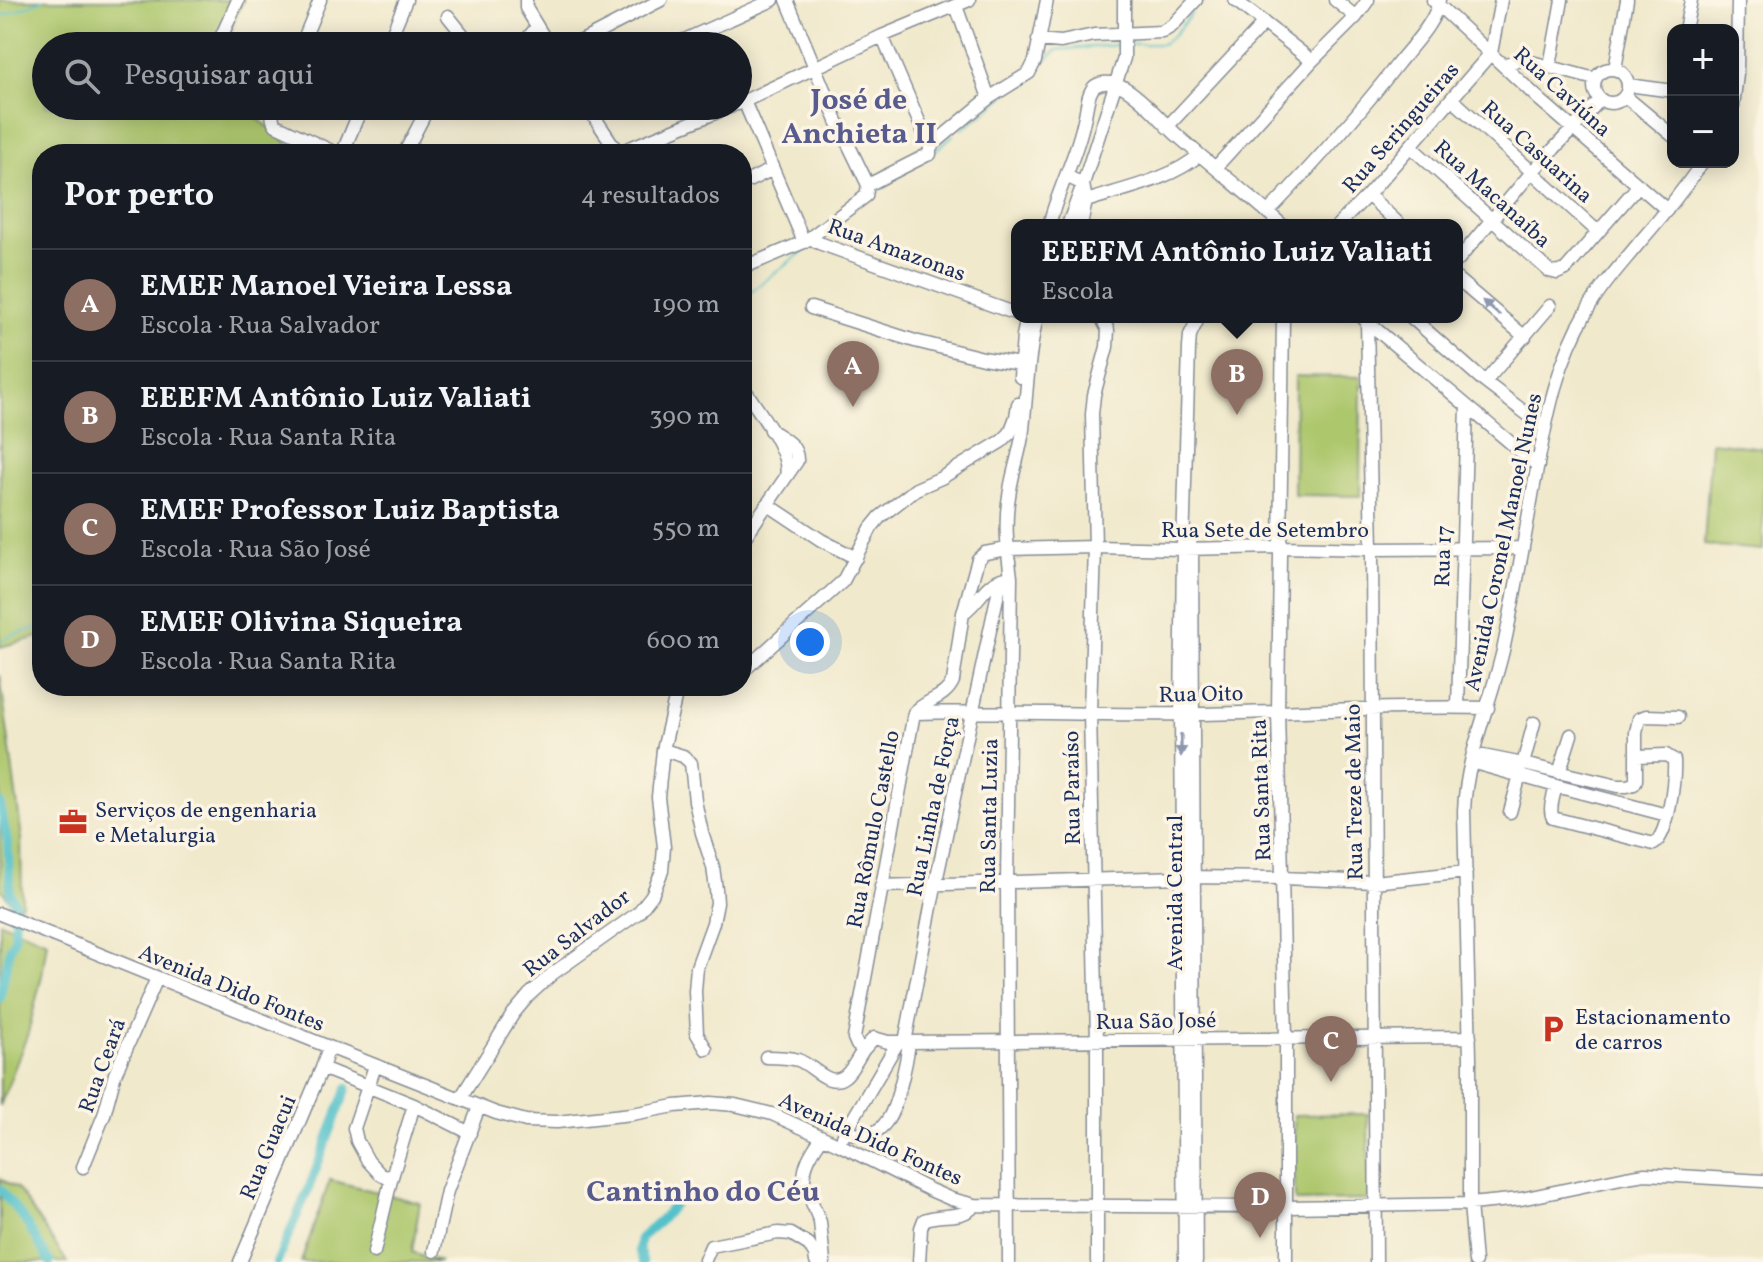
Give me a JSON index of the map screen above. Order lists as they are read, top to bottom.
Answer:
{
  "streets": {
    "street": [
      "Rua Caviúna",
      "Rua Seringueiras",
      "Rua Casuarina",
      "Rua Macanaíba",
      "Rua Amazonas",
      "Rua Sete de Setembro",
      "Avenida Coronel Manoel Nunes",
      "Rua 17",
      "Rua Oito",
      "Rua Paraíso",
      "Rua Santa Rita",
      "Rua Treze de Maio",
      "Rua Linha de Força",
      "Rua Santa Luzia",
      "Rua Rômulo Castello",
      "Avenida Central",
      "Rua Salvador",
      "Avenida Dido Fontes",
      "Rua São José",
      "Rua Ceará",
      "Rua Guacui"
    ]
  },
  "crossings": [
    ["Rua Caviúna", "Rua Seringueiras"],
    ["Rua Caviúna", "Avenida Coronel Manoel Nunes"],
    ["Rua Seringueiras", "Rua Casuarina"],
    ["Rua Seringueiras", "Rua Macanaíba"],
    ["Rua Casuarina", "Rua Macanaíba"],
    ["Rua Sete de Setembro", "Avenida Coronel Manoel Nunes"],
    ["Rua Sete de Setembro", "Rua 17"],
    ["Rua Sete de Setembro", "Rua Paraíso"],
    ["Rua Sete de Setembro", "Rua Santa Rita"],
    ["Rua Sete de Setembro", "Rua Treze de Maio"],
    ["Rua Sete de Setembro", "Rua Santa Luzia"],
    ["Rua Sete de Setembro", "Rua Rômulo Castello"],
    ["Rua Sete de Setembro", "Avenida Central"],
    ["Avenida Coronel Manoel Nunes", "Rua Oito"],
    ["Avenida Coronel Manoel Nunes", "Avenida Dido Fontes"],
    ["Avenida Coronel Manoel Nunes", "Rua São José"],
    ["Rua 17", "Rua Oito"],
    ["Rua Oito", "Rua Paraíso"],
    ["Rua Oito", "Rua Santa Rita"],
    ["Rua Oito", "Rua Treze de Maio"],
    ["Rua Oito", "Rua Linha de Força"],
    ["Rua Oito", "Rua Santa Luzia"],
    ["Rua Oito", "Rua Rômulo Castello"],
    ["Rua Oito", "Avenida Central"],
    ["Rua Paraíso", "Avenida Dido Fontes"],
    ["Rua Paraíso", "Rua São José"],
    ["Rua Santa Rita", "Avenida Dido Fontes"],
    ["Rua Santa Rita", "Rua São José"],
    ["Rua Treze de Maio", "Avenida Dido Fontes"],
    ["Rua Treze de Maio", "Rua São José"],
    ["Rua Linha de Força", "Rua Santa Luzia"],
    ["Rua Linha de Força", "Avenida Dido Fontes"],
    ["Rua Linha de Força", "Rua São José"],
    ["Rua Santa Luzia", "Rua Rômulo Castello"],
    ["Rua Santa Luzia", "Avenida Dido Fontes"],
    ["Rua Santa Luzia", "Rua São José"],
    ["Avenida Central", "Avenida Dido Fontes"],
    ["Avenida Central", "Rua São José"],
    ["Rua Salvador", "Avenida Dido Fontes"],
    ["Avenida Dido Fontes", "Rua Ceará"],
    ["Avenida Dido Fontes", "Rua Guacui"]
  ],
  "districts": ["José de Anchieta II", "Cantinho do Céu"],
  "places": {
    "office": ["Serviços de engenharia e Metalurgia"],
    "parking": ["Estacionamento de carros"]
  },
  "page": {
    "map_buttons": ["+", "−"],
    "search": "Pesquisar aqui",
    "heading": ["Por perto", "4 resultados"],
    "popup": ["EEEFM Antônio Luiz Valiati", "Escola"],
    "list": [
      {
        "mark": "A",
        "name": "EMEF Manoel Vieira Lessa",
        "note": "Escola · Rua Salvador",
        "value": "190 m"
      },
      {
        "mark": "B",
        "name": "EEEFM Antônio Luiz Valiati",
        "note": "Escola · Rua Santa Rita",
        "value": "390 m"
      },
      {
        "mark": "C",
        "name": "EMEF Professor Luiz Baptista",
        "note": "Escola · Rua São José",
        "value": "550 m"
      },
      {
        "mark": "D",
        "name": "EMEF Olivina Siqueira",
        "note": "Escola · Rua Santa Rita",
        "value": "600 m"
      }
    ],
    "pins": [
      "A",
      "B",
      "C",
      "D"
    ]
  }
}
